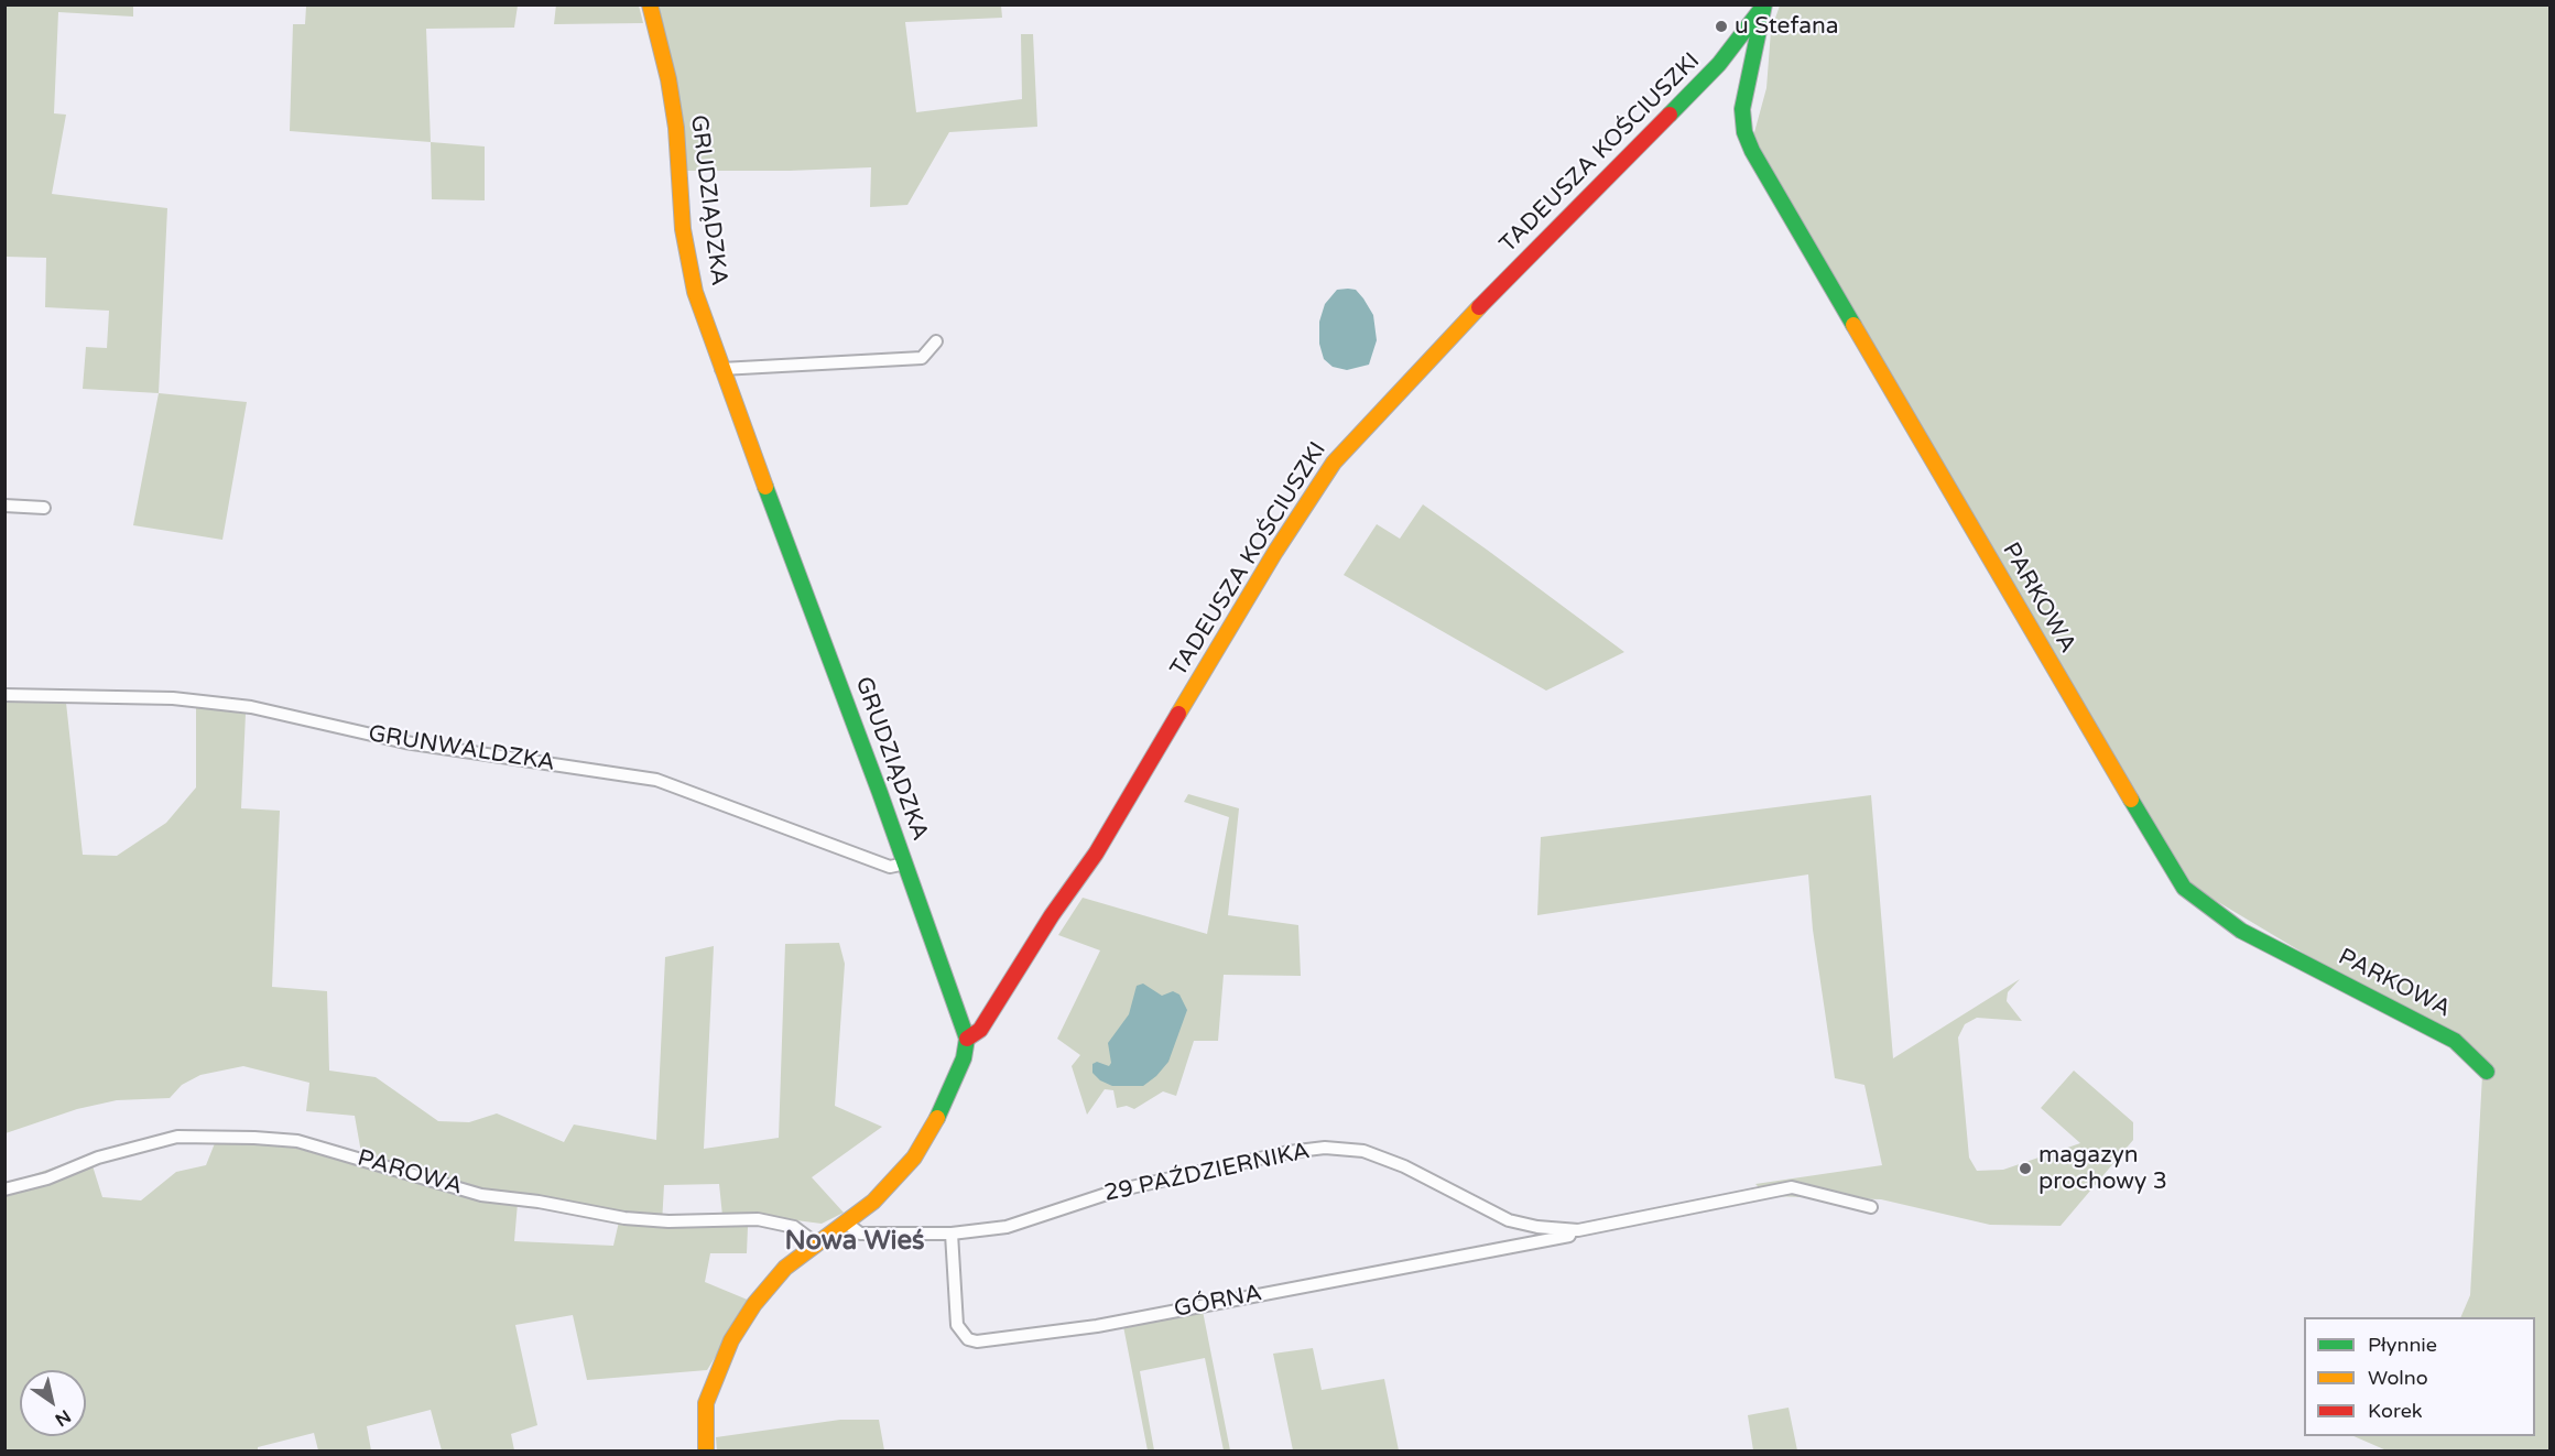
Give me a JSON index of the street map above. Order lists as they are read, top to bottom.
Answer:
{
  "streets": {
    "street": [
      "TADEUSZA KOŚCIUSZKI",
      "GRUDZIĄDZKA",
      "PARKOWA",
      "GRUNWALDZKA",
      "PAROWA",
      "29 PAŹDZIERNIKA",
      "GÓRNA"
    ]
  },
  "crossings": [
    ["TADEUSZA KOŚCIUSZKI", "GRUDZIĄDZKA"],
    ["TADEUSZA KOŚCIUSZKI", "PARKOWA"],
    ["GRUDZIĄDZKA", "GRUNWALDZKA"],
    ["29 PAŹDZIERNIKA", "GÓRNA"]
  ],
  "districts": ["Nowa Wieś"],
  "places": ["u Stefana", "magazyn prochowy 3"],
  "legend": ["Płynnie", "Wolno", "Korek"],
  "north": "bottom right"
}
